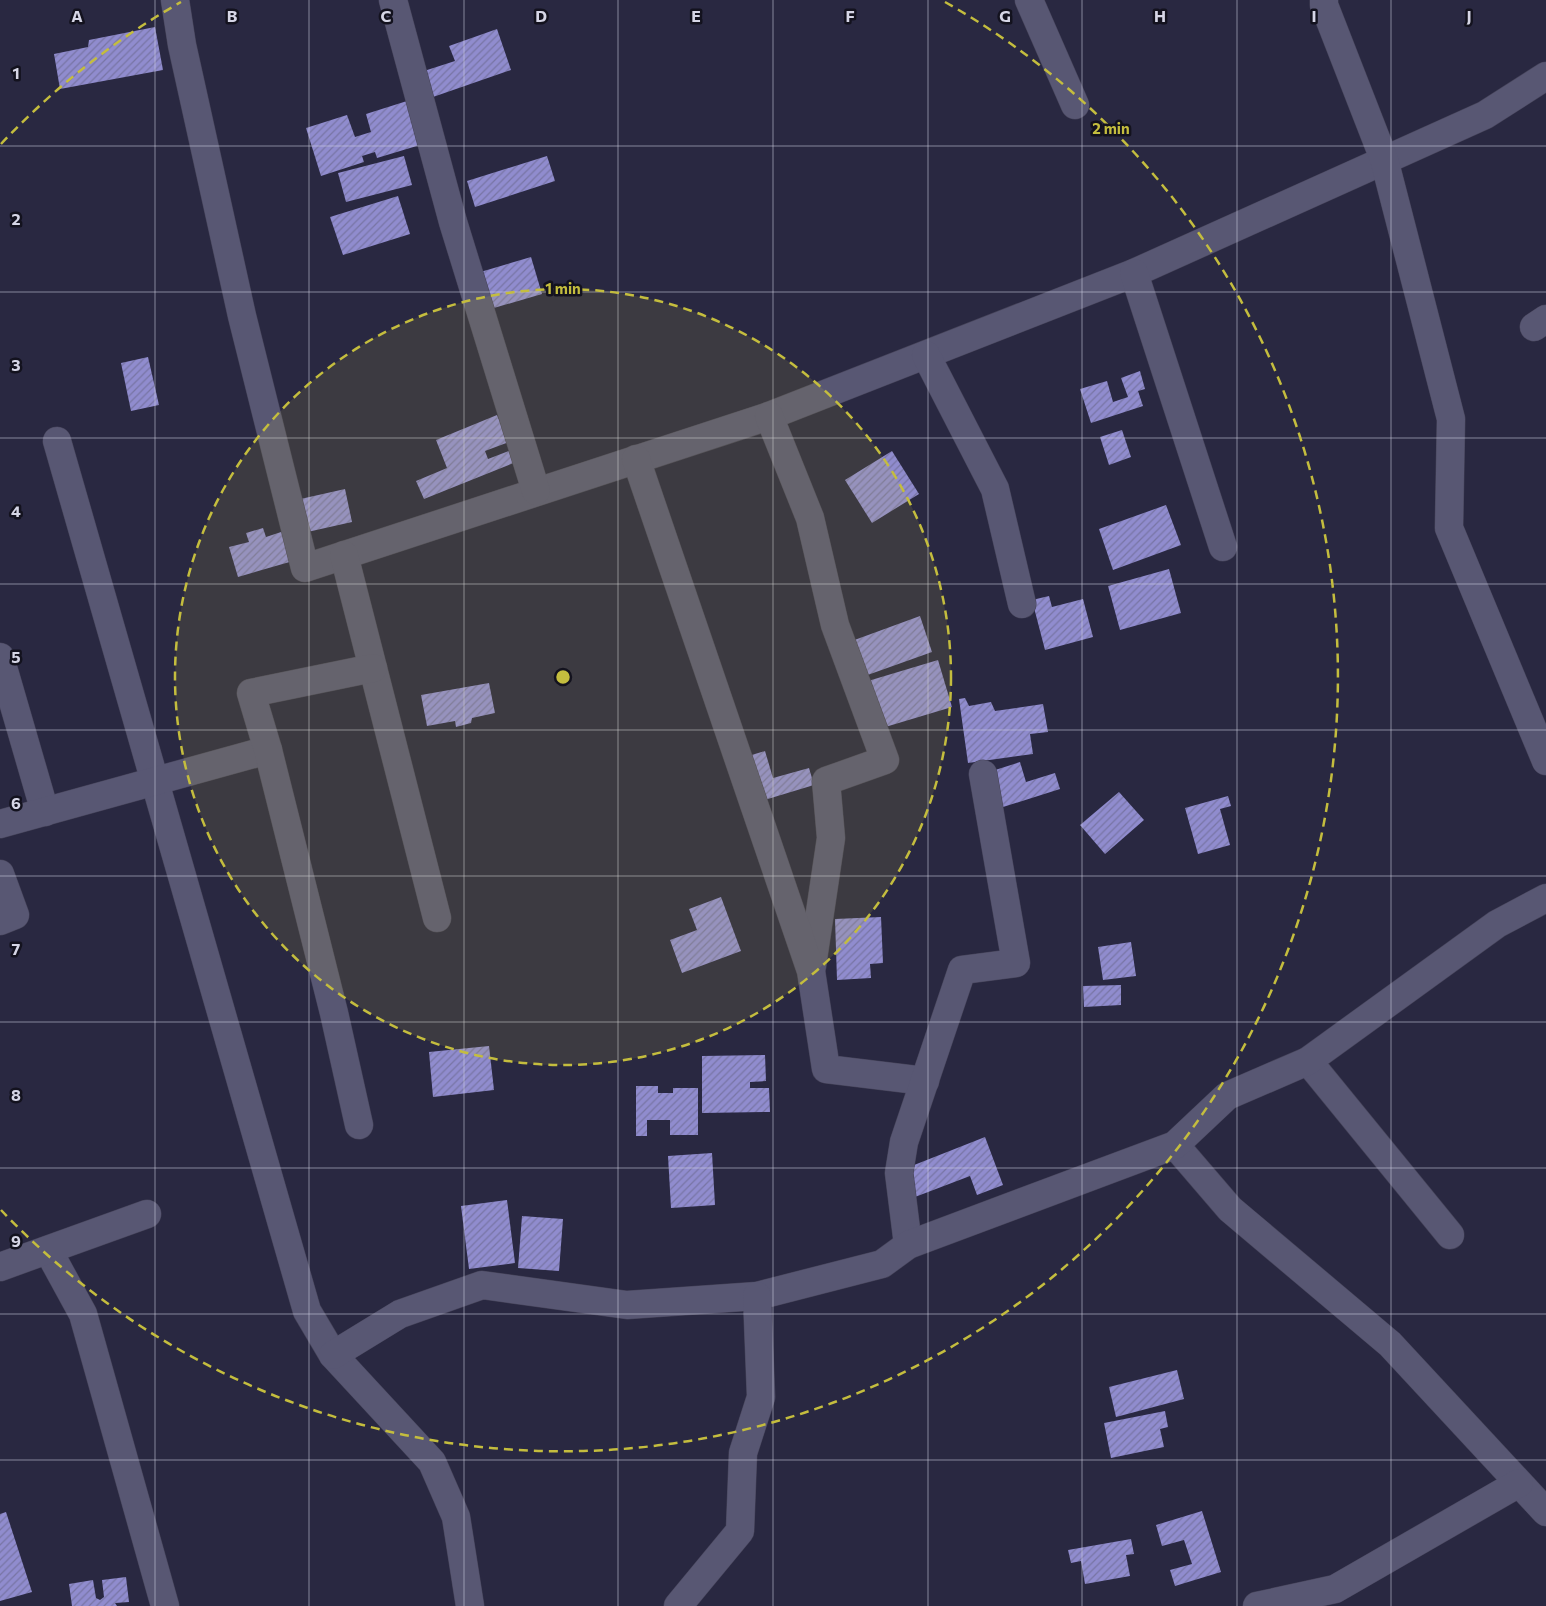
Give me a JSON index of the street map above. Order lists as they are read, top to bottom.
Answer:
{
  "grid": {
    "columns": [
      "A",
      "B",
      "C",
      "D",
      "E",
      "F",
      "G",
      "H",
      "I",
      "J"
    ],
    "rows": [
      "1",
      "2",
      "3",
      "4",
      "5",
      "6",
      "7",
      "8",
      "9"
    ]
  },
  "rings": ["2 min", "1 min"]
}
